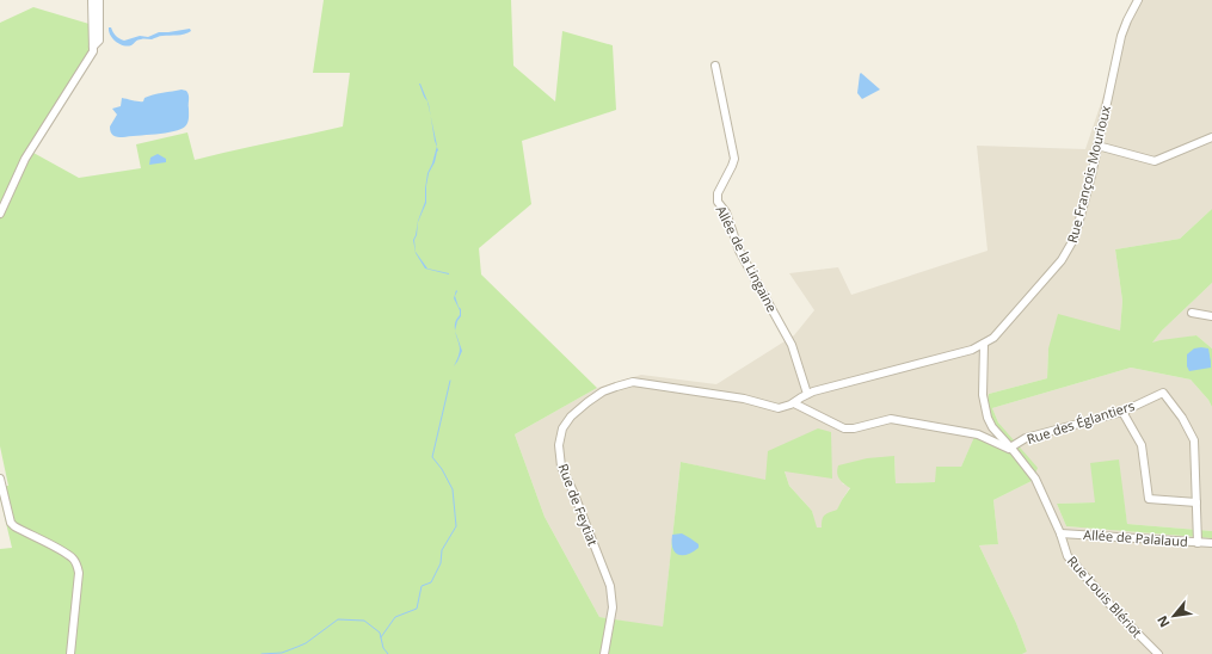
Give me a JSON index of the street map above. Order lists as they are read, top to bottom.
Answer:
{
  "streets": {
    "street": [
      "Rue François Mourioux",
      "Allée de la Lingaine",
      "Rue des Églantiers",
      "Rue de Feytiat",
      "Allée de Palalaud",
      "Rue Louis Blériot"
    ]
  },
  "crossings": [
    ["Rue François Mourioux", "Allée de la Lingaine"],
    ["Rue François Mourioux", "Rue de Feytiat"],
    ["Rue François Mourioux", "Rue Louis Blériot"],
    ["Rue des Églantiers", "Allée de Palalaud"],
    ["Rue des Églantiers", "Rue Louis Blériot"],
    ["Allée de Palalaud", "Rue Louis Blériot"]
  ],
  "north": "bottom left"
}
